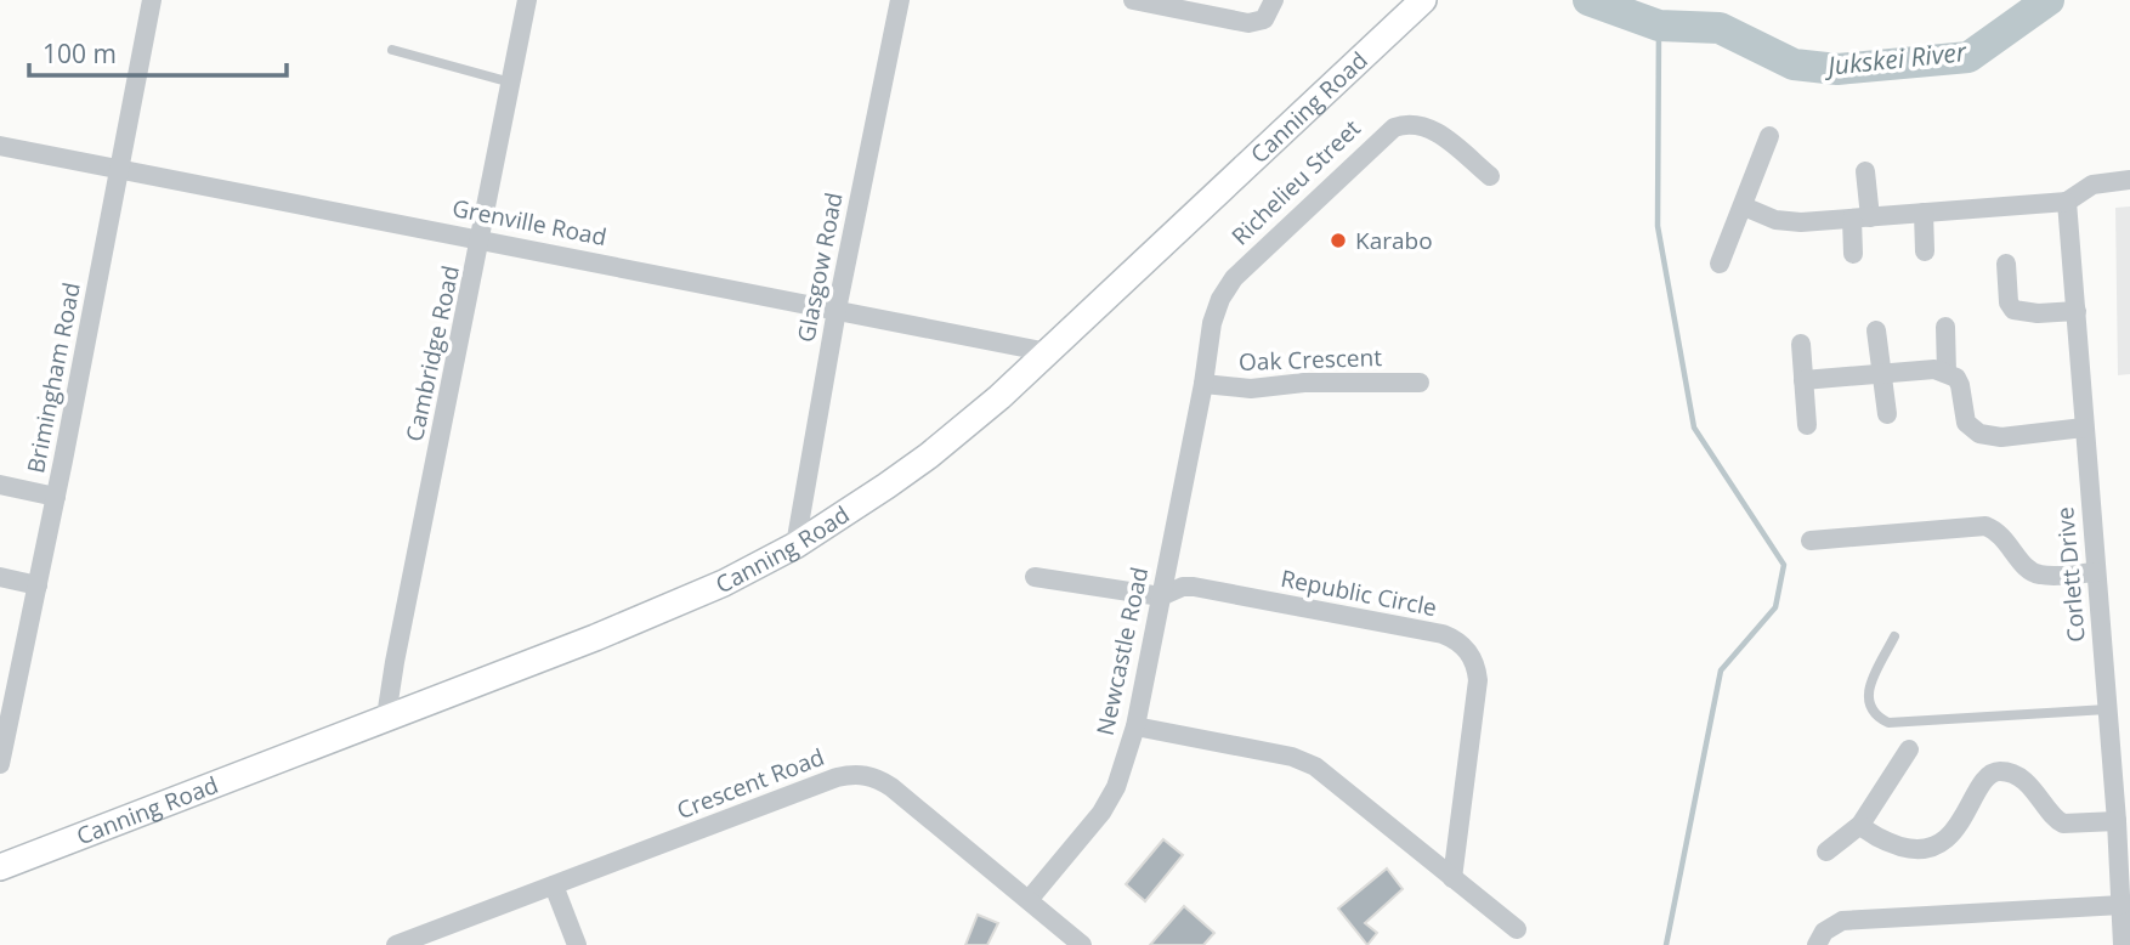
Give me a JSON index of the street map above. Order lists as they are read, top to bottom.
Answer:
{
  "streets": {
    "main road": ["Canning Road"],
    "street": [
      "Richelieu Street",
      "Grenville Road",
      "Glasgow Road",
      "Cambridge Road",
      "Oak Crescent",
      "Brimingham Road",
      "Corlett Drive",
      "Republic Circle",
      "Newcastle Road",
      "Crescent Road"
    ]
  },
  "crossings": [
    ["Canning Road", "Grenville Road"],
    ["Canning Road", "Glasgow Road"],
    ["Canning Road", "Cambridge Road"],
    ["Richelieu Street", "Oak Crescent"],
    ["Richelieu Street", "Newcastle Road"],
    ["Grenville Road", "Glasgow Road"],
    ["Grenville Road", "Cambridge Road"],
    ["Grenville Road", "Brimingham Road"],
    ["Oak Crescent", "Newcastle Road"],
    ["Republic Circle", "Newcastle Road"],
    ["Newcastle Road", "Crescent Road"]
  ],
  "water": ["Jukskei River"],
  "places": ["Karabo"],
  "scale_bar": "100 m"
}
